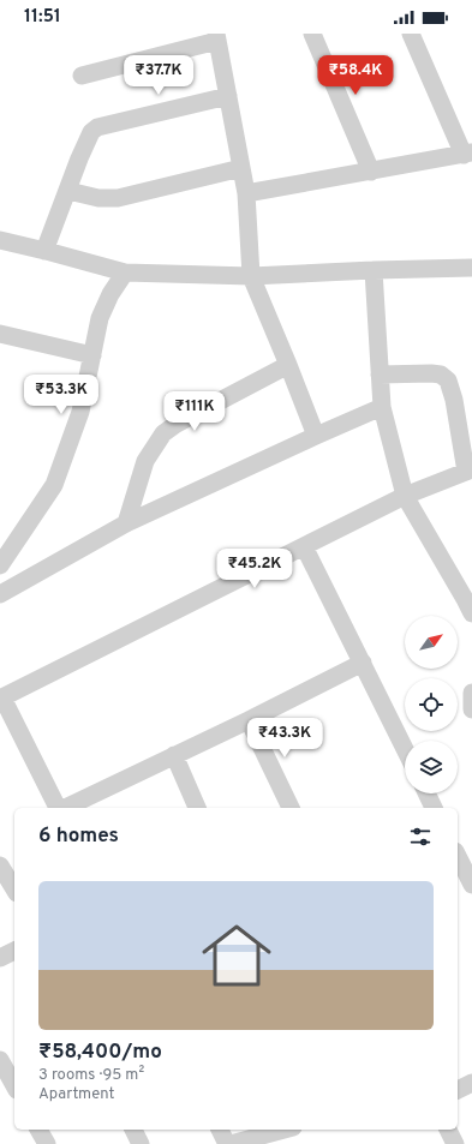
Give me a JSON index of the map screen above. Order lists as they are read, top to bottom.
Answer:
{
  "north": "top right",
  "page": {
    "status": "11:51",
    "price": [
      "₹37.7K",
      "₹58.4K",
      "₹53.3K",
      "₹111K",
      "₹45.2K",
      "₹43.3K"
    ],
    "heading": "6 homes",
    "list": [
      {
        "name": "₹58,400/mo",
        "note": "3 rooms · 95 m² · Apartment"
      }
    ]
  }
}
